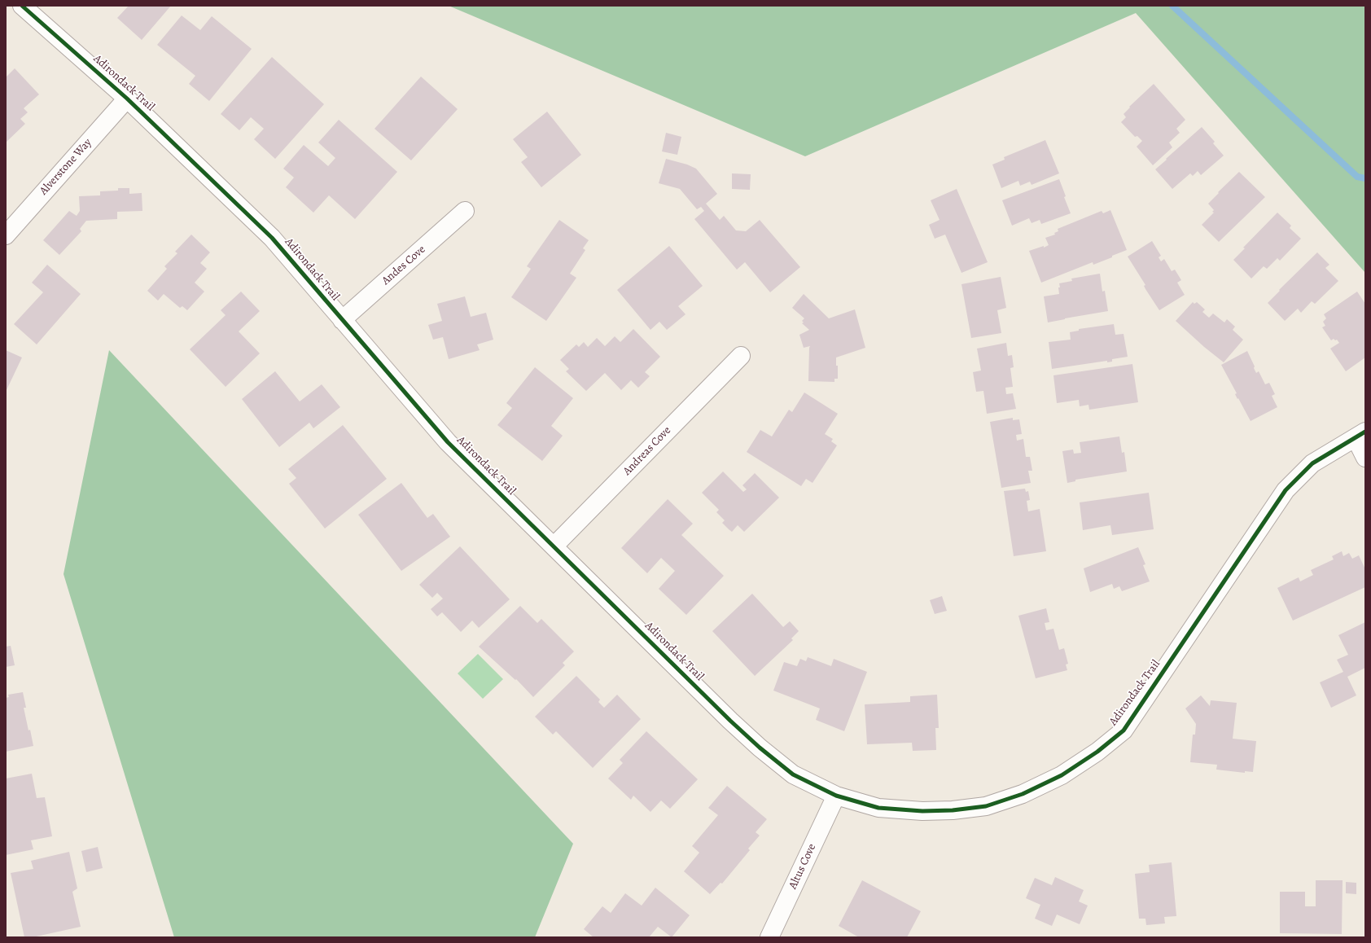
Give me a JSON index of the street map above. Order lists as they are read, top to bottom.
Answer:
{
  "streets": {
    "street": [
      "Adirondack Trail",
      "Alverstone Way",
      "Andes Cove",
      "Andreas Cove",
      "Altus Cove"
    ]
  },
  "crossings": [
    ["Adirondack Trail", "Alverstone Way"],
    ["Adirondack Trail", "Andes Cove"],
    ["Adirondack Trail", "Andreas Cove"],
    ["Adirondack Trail", "Altus Cove"]
  ]
}
